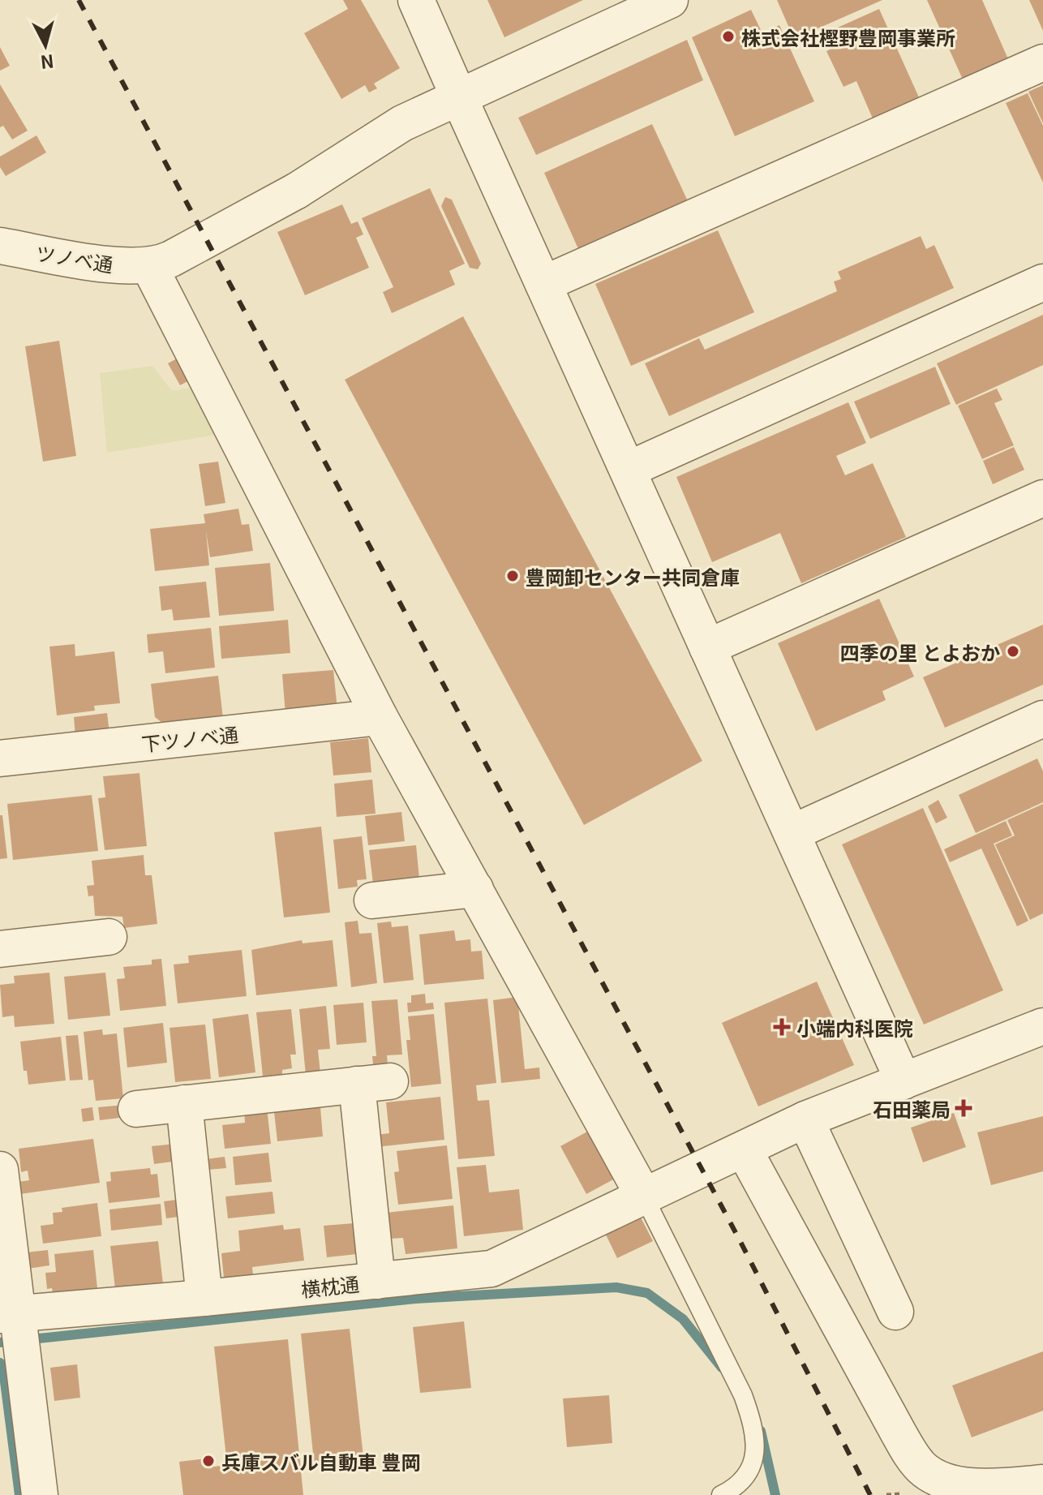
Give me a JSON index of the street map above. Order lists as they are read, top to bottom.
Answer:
{
  "streets": {
    "street": ["ツノベ通", "下ツノベ通", "横枕通"]
  },
  "places": {
    "other": [
      "株式会社樫野豊岡事業所",
      "豊岡卸センター共同倉庫",
      "四季の里 とよおか",
      "兵庫スバル自動車 豊岡"
    ],
    "health": ["小端内科医院", "石田薬局"]
  },
  "north": "bottom"
}
